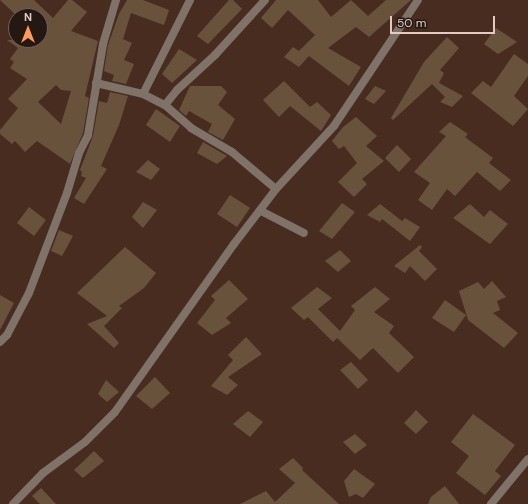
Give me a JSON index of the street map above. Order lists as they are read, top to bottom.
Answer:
{
  "scale_bar": "50 m",
  "north": "top"
}
